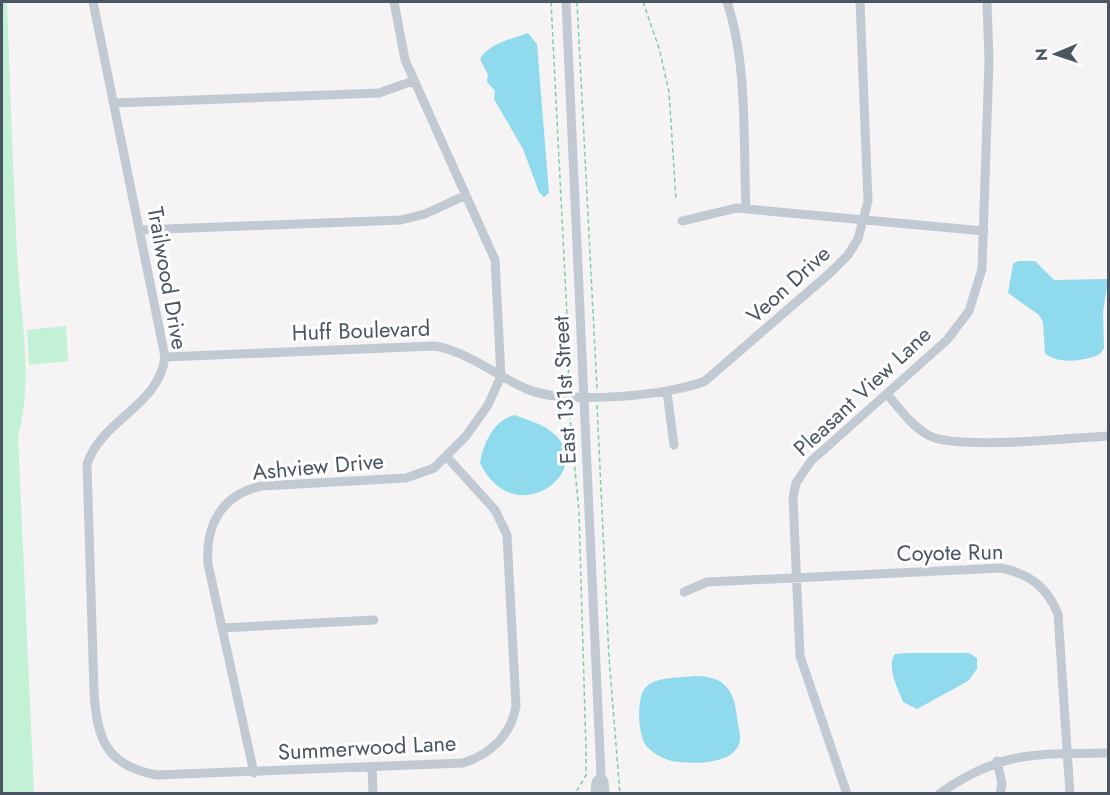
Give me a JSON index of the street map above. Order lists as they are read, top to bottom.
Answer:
{
  "streets": {
    "street": [
      "Trailwood Drive",
      "Veon Drive",
      "Huff Boulevard",
      "East 131st Street",
      "Pleasant View Lane",
      "Ashview Drive",
      "Coyote Run",
      "Summerwood Lane"
    ]
  },
  "crossings": [
    ["Trailwood Drive", "Huff Boulevard"],
    ["Trailwood Drive", "Summerwood Lane"],
    ["Veon Drive", "Huff Boulevard"],
    ["Veon Drive", "East 131st Street"],
    ["Huff Boulevard", "East 131st Street"],
    ["Huff Boulevard", "Ashview Drive"],
    ["Pleasant View Lane", "Coyote Run"],
    ["Ashview Drive", "Summerwood Lane"]
  ],
  "north": "left"
}
